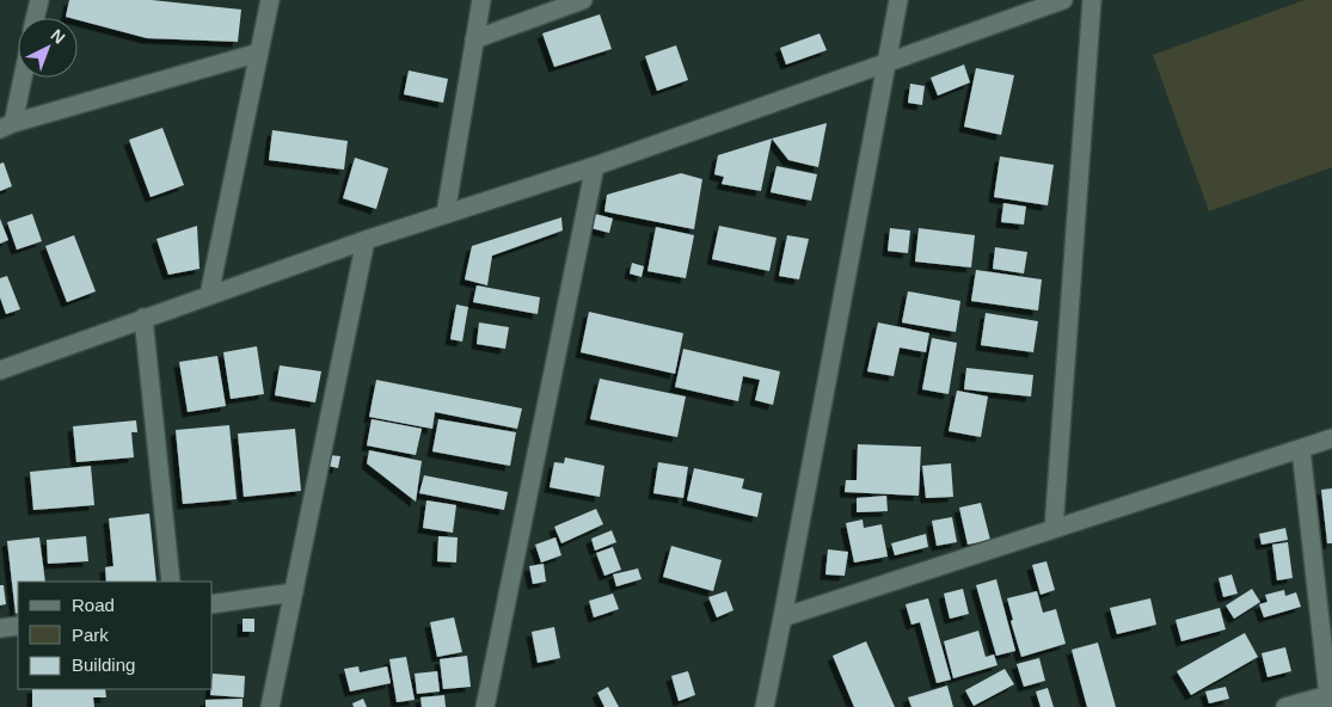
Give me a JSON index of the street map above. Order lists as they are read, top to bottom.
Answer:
{
  "legend": ["Road", "Park", "Building"],
  "north": "top right"
}
